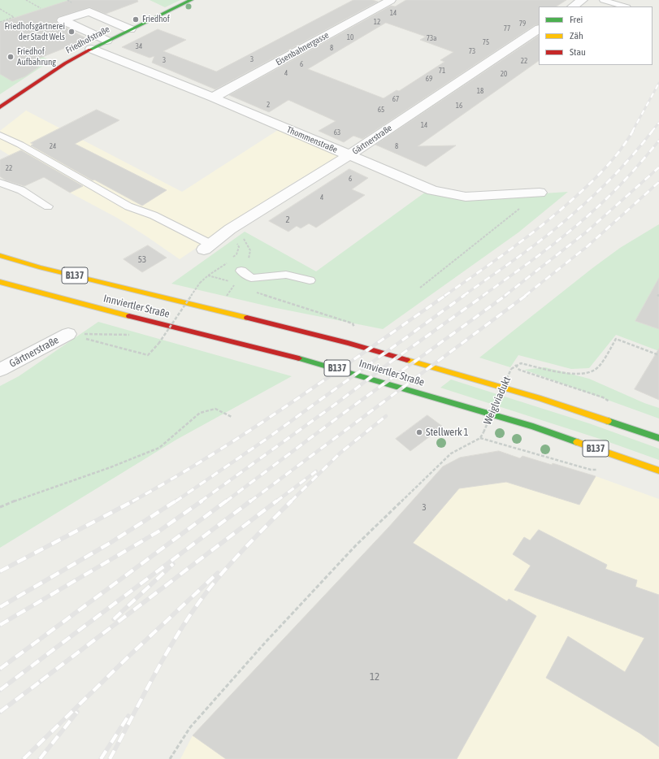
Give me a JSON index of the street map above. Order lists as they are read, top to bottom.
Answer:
{
  "streets": {
    "main road": ["Friedhofstraße", "B137", "Innviertler Straße"],
    "street": ["Eisenbahnergasse", "Thommenstraße", "Gärtnerstraße"],
    "path": ["Weiglviadukt"]
  },
  "crossings": [
    ["Friedhofstraße", "Thommenstraße"],
    ["Eisenbahnergasse", "Thommenstraße"],
    ["Thommenstraße", "Gärtnerstraße"]
  ],
  "places": [
    "Friedhof",
    "Friedhofsgärtnerei der Stadt Wels",
    "Friedhof Aufbahrung",
    "Stellwerk 1"
  ],
  "house_numbers": [
    "14",
    "12",
    "79",
    "77",
    "10",
    "73a",
    "75",
    "34",
    "8",
    "73",
    "3",
    "3",
    "22",
    "6",
    "71",
    "4",
    "20",
    "69",
    "18",
    "67",
    "2",
    "16",
    "65",
    "14",
    "63",
    "24",
    "8",
    "22",
    "6",
    "4",
    "2",
    "53",
    "3",
    "12"
  ],
  "legend": ["Frei", "Zäh", "Stau"]
}
